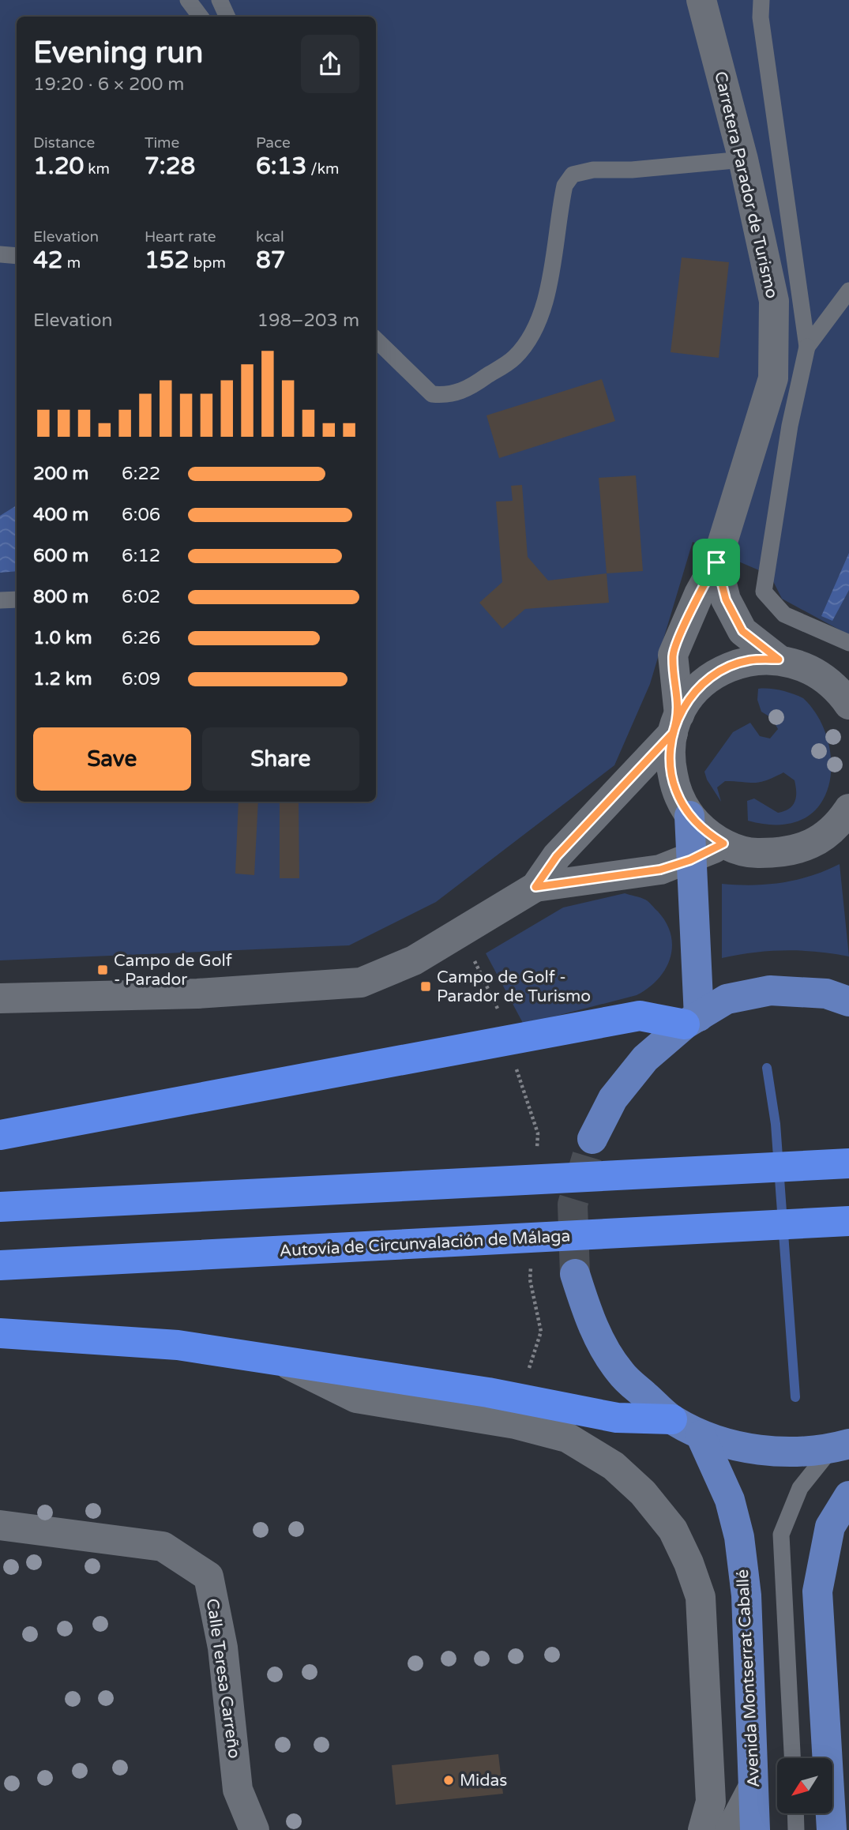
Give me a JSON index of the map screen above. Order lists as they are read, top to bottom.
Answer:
{
  "streets": {
    "highway": ["Autovía de Circunvalación de Málaga"],
    "main road": ["Avenida Montserrat Caballé"],
    "street": ["Carretera Parador de Turismo", "Calle Teresa Carreño"]
  },
  "places": {
    "transit": ["Campo de Golf - Parador", "Campo de Golf - Parador de Turismo"],
    "other": ["Midas"]
  },
  "north": "bottom left",
  "page": {
    "heading": ["Evening run", "19:20 · 6 × 200 m"],
    "stats": [
      ["Distance", "1.20 km"],
      ["Time", "7:28"],
      ["Pace", "6:13 /km"],
      ["Elevation", "42 m"],
      ["Heart rate", "152 bpm"],
      ["kcal", "87"]
    ],
    "chart": ["Elevation", "198–203 m"],
    "list": [
      {
        "name": "200 m",
        "note": "6:22"
      },
      {
        "name": "400 m",
        "note": "6:06"
      },
      {
        "name": "600 m",
        "note": "6:12"
      },
      {
        "name": "800 m",
        "note": "6:02"
      },
      {
        "name": "1.0 km",
        "note": "6:26"
      },
      {
        "name": "1.2 km",
        "note": "6:09"
      }
    ],
    "buttons": ["Save", "Share"]
  }
}
